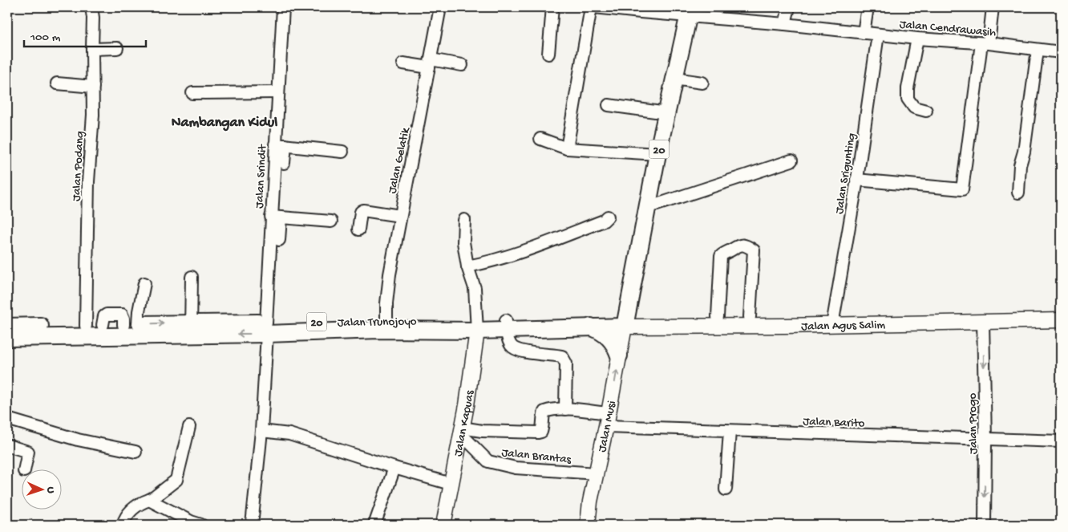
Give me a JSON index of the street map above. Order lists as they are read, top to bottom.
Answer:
{
  "streets": {
    "highway": ["20", "Jalan Trunojoyo"],
    "main road": ["Jalan Agus Salim", "Jalan Kapuas", "Jalan Musi"],
    "street": [
      "Jalan Cendrawasih",
      "Jalan Gelatik",
      "Jalan Podang",
      "Jalan Srigunting",
      "Jalan Srindit",
      "Jalan Barito",
      "Jalan Progo",
      "Jalan Brantas"
    ]
  },
  "crossings": [
    ["Jalan Cendrawasih", "20"],
    ["Jalan Cendrawasih", "Jalan Srigunting"],
    ["20", "Jalan Trunojoyo"],
    ["20", "Jalan Agus Salim"],
    ["20", "Jalan Musi"],
    ["Jalan Gelatik", "Jalan Trunojoyo"],
    ["Jalan Podang", "Jalan Trunojoyo"],
    ["Jalan Srindit", "Jalan Trunojoyo"],
    ["Jalan Trunojoyo", "Jalan Agus Salim"],
    ["Jalan Trunojoyo", "Jalan Kapuas"],
    ["Jalan Trunojoyo", "Jalan Musi"],
    ["Jalan Agus Salim", "Jalan Musi"],
    ["Jalan Barito", "Jalan Kapuas"],
    ["Jalan Barito", "Jalan Progo"],
    ["Jalan Barito", "Jalan Musi"],
    ["Jalan Barito", "Jalan Brantas"],
    ["Jalan Kapuas", "Jalan Brantas"],
    ["Jalan Musi", "Jalan Brantas"]
  ],
  "one_way": ["Jalan Progo"],
  "districts": ["Nambangan Kidul"],
  "scale_bar": "100 m",
  "north": "right"
}
